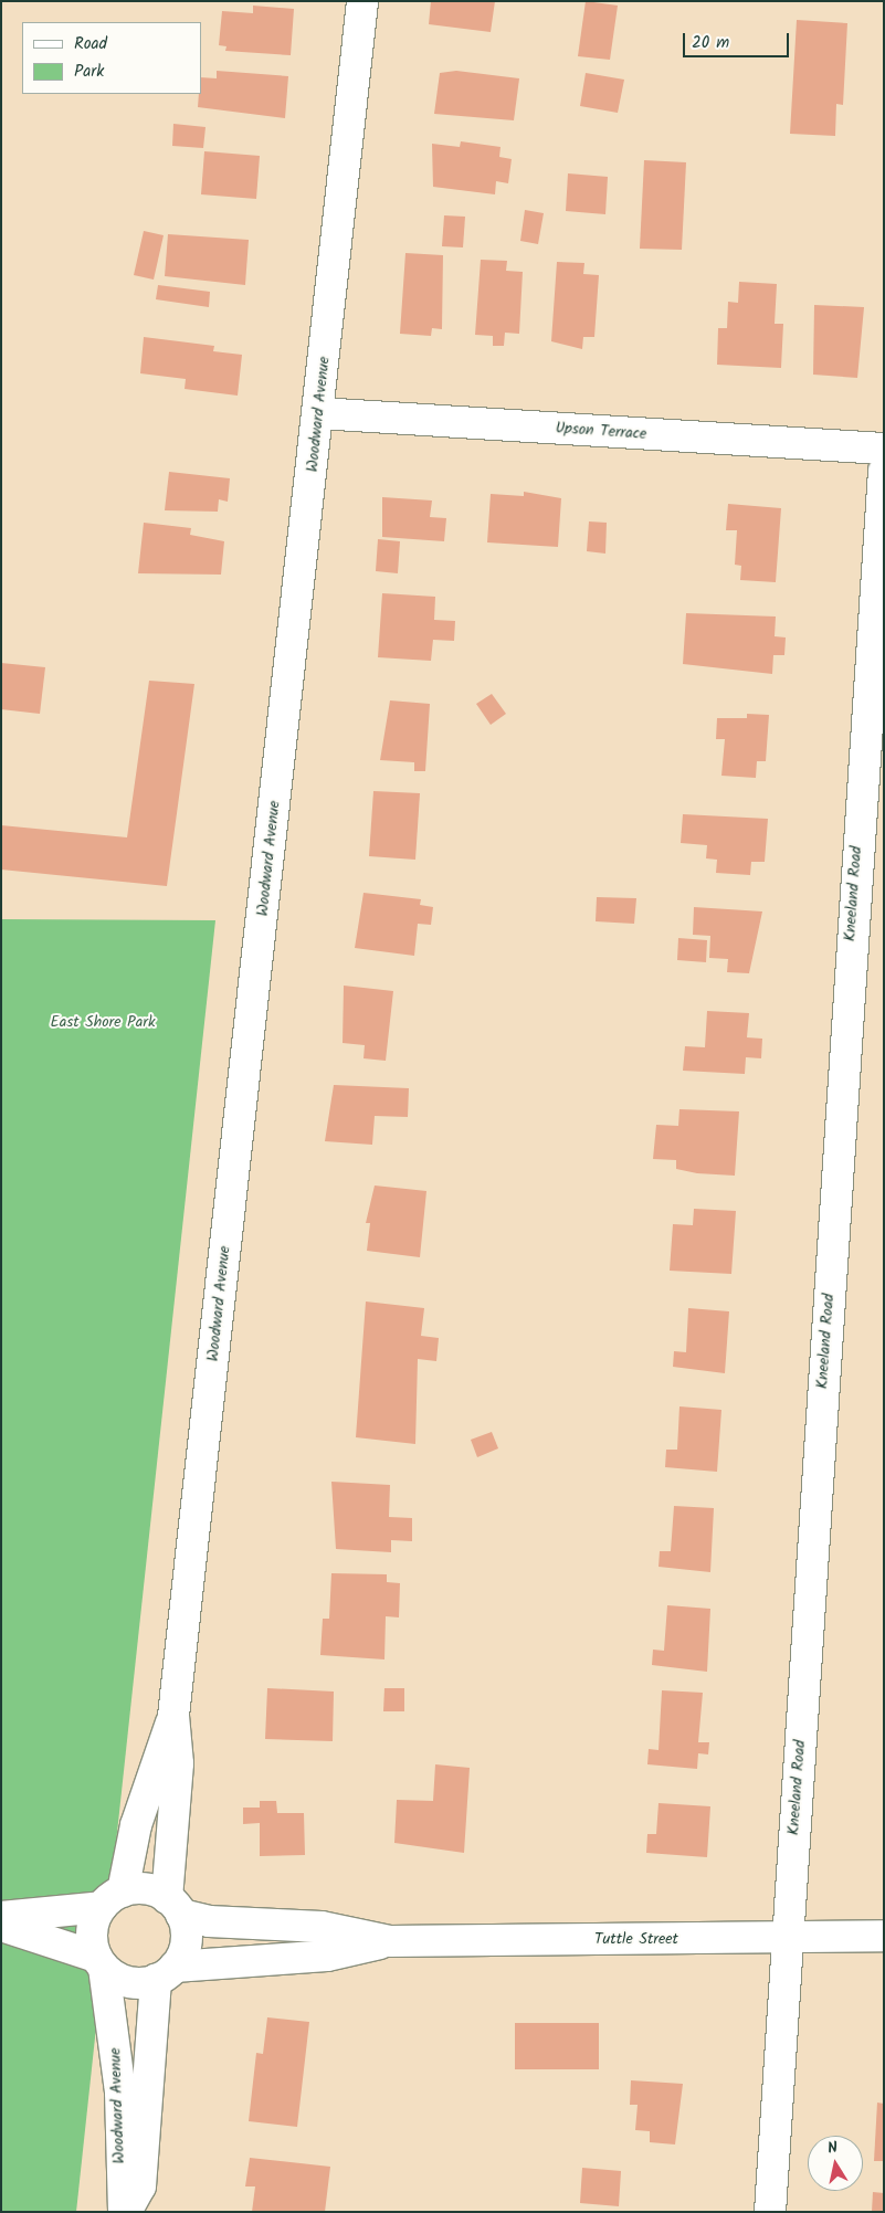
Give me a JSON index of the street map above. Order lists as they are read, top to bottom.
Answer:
{
  "streets": {
    "street": [
      "Woodward Avenue",
      "Upson Terrace",
      "Kneeland Road",
      "Tuttle Street"
    ]
  },
  "crossings": [
    ["Woodward Avenue", "Upson Terrace"],
    ["Woodward Avenue", "Tuttle Street"],
    ["Kneeland Road", "Tuttle Street"]
  ],
  "parks": ["East Shore Park"],
  "legend": ["Road", "Park"],
  "scale_bar": "20 m",
  "north": "top"
}
